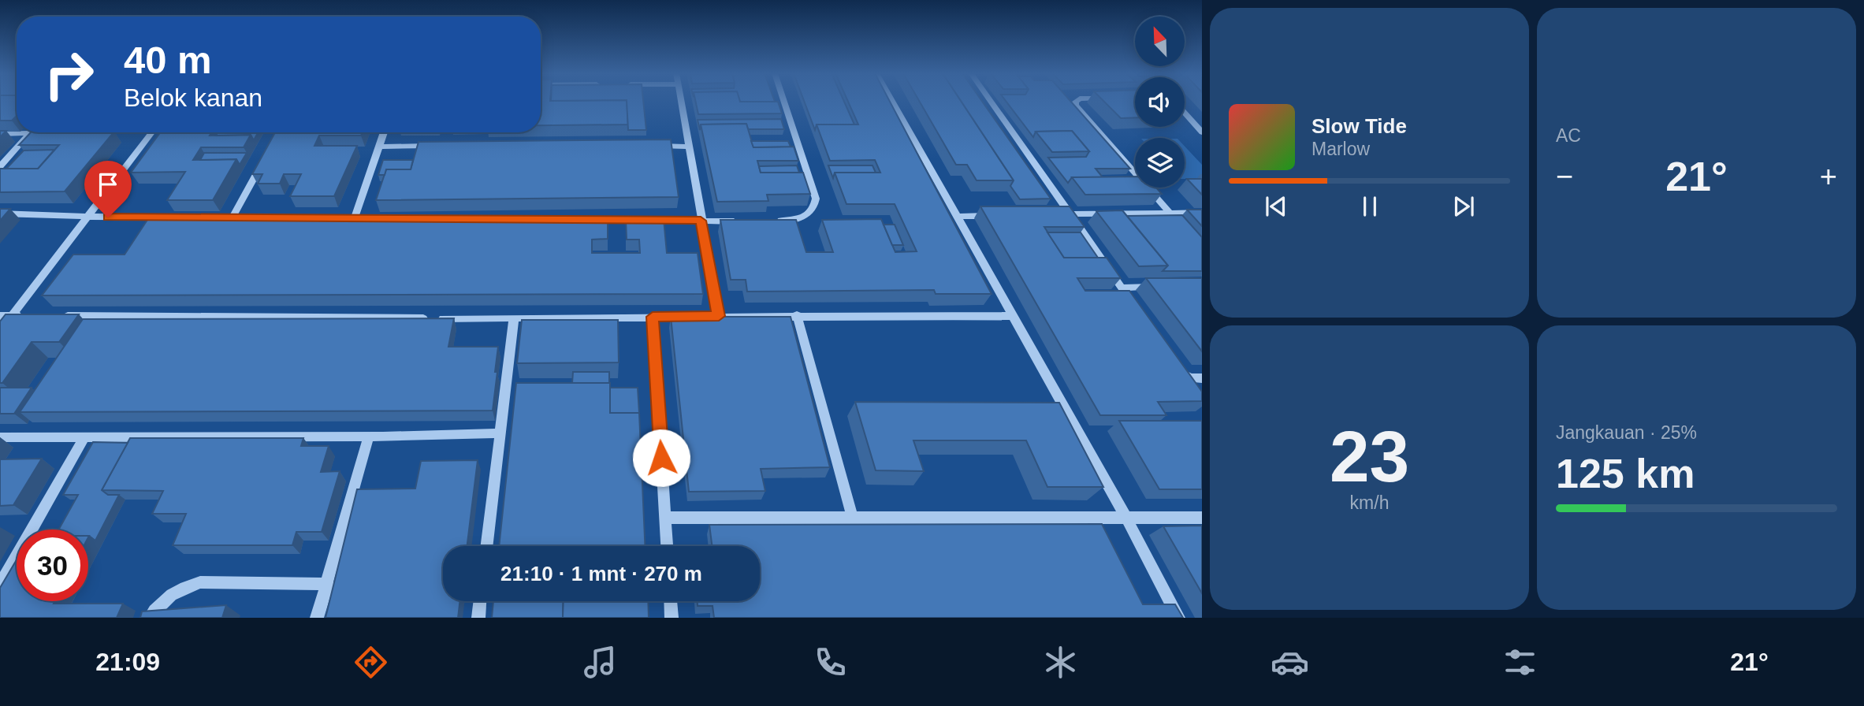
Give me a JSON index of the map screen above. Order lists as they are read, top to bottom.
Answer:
{
  "north": "top left",
  "page": {
    "tile": [
      "AC",
      ["23", "km/h"],
      ["Jangkauan · 25%", "125 km"]
    ],
    "turn": ["40 m", "Belok kanan"],
    "song": ["Slow Tide", "Marlow"],
    "heat": ["−", "21°", "+"],
    "limit": "30",
    "trip": "21:10 · 1 mnt · 270 m",
    "tabs": ["21:09", "21°"]
  }
}
